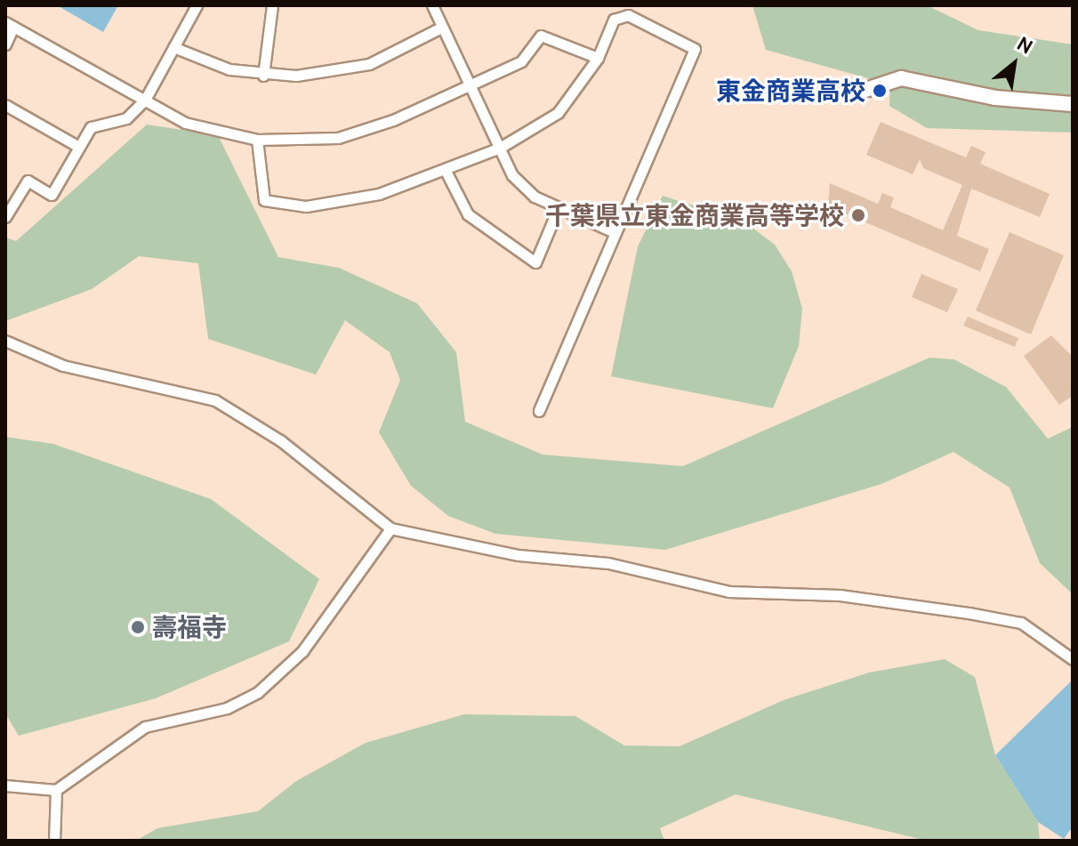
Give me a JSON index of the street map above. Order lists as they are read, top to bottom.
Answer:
{
  "places": ["東金商業高校", "千葉県立東金商業高等学校", "壽福寺"],
  "north": "top right"
}
